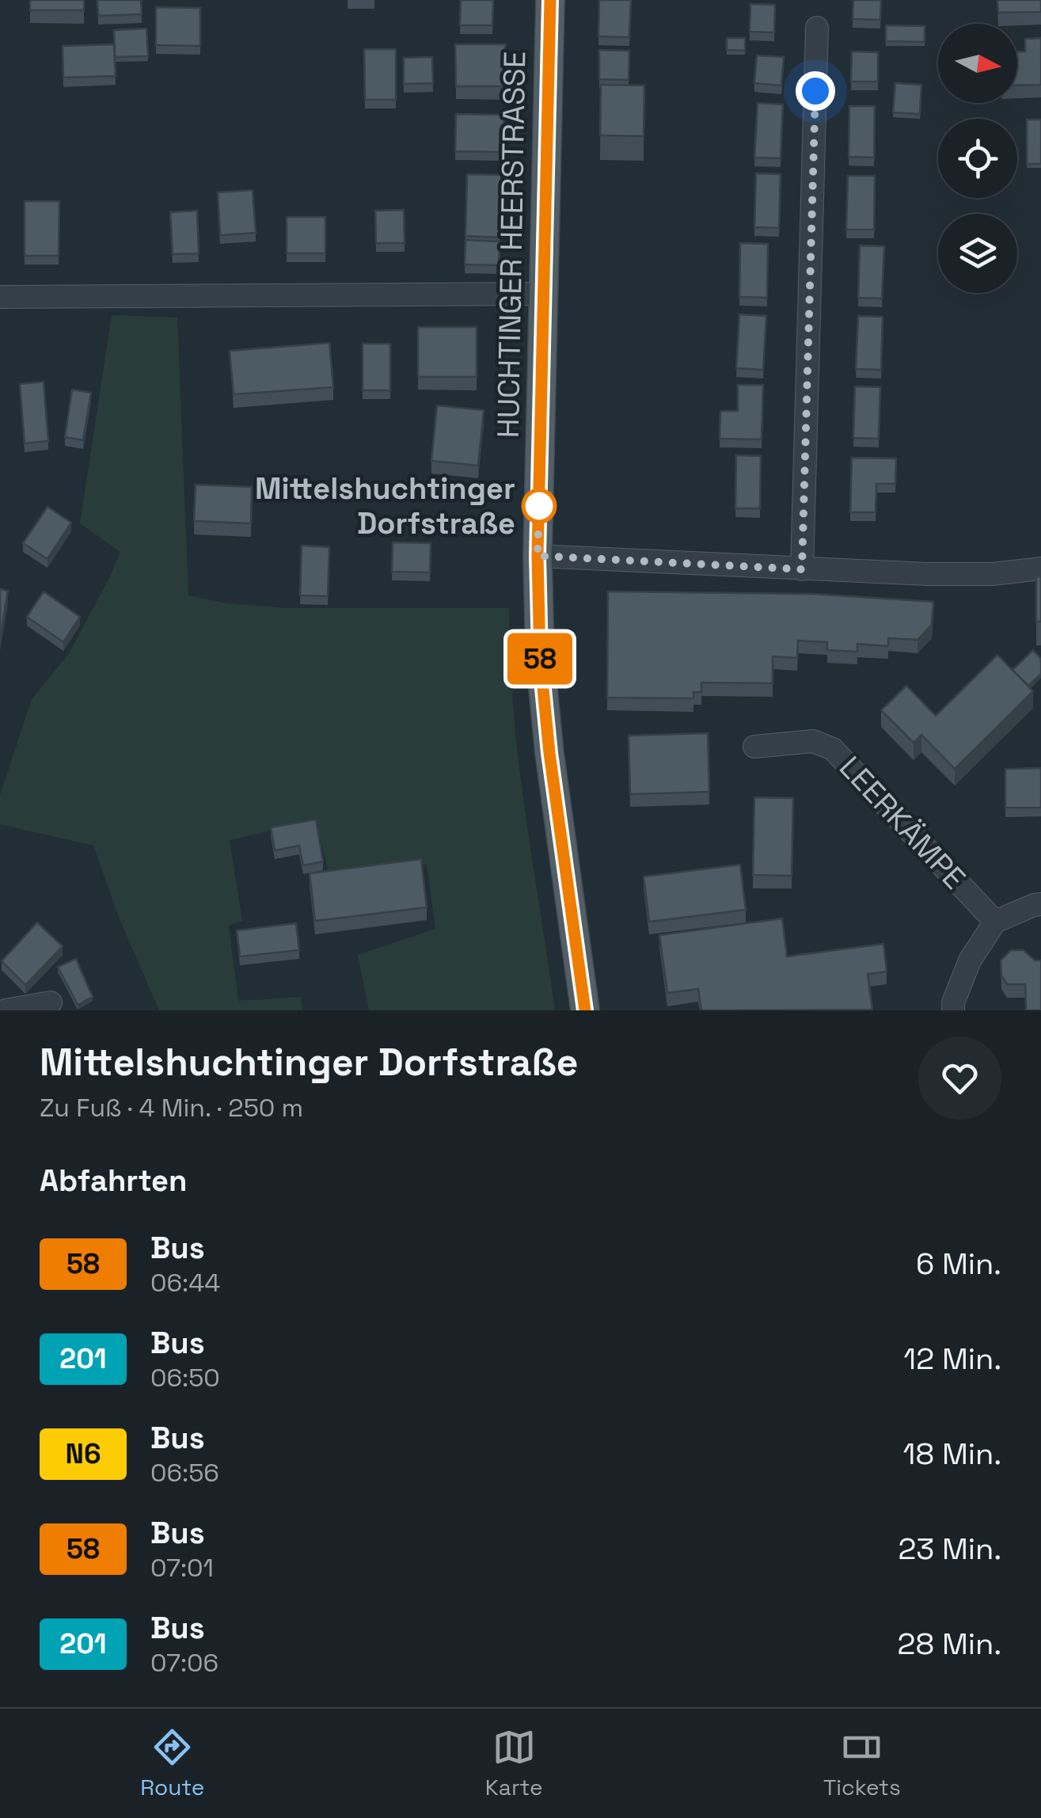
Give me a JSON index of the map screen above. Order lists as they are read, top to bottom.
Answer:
{
  "streets": {
    "main road": ["HUCHTINGER HEERSTRASSE"],
    "street": ["LEERKÄMPE"]
  },
  "places": ["Mittelshuchtinger Dorfstraße"],
  "lines": ["bus line 58"],
  "north": "right",
  "page": {
    "on_map": "58",
    "heading": [
      ["Mittelshuchtinger Dorfstraße", "Zu Fuß · 4 Min. · 250 m"],
      "Abfahrten"
    ],
    "list": [
      {
        "mark": "58",
        "name": "Bus",
        "note": "06:44",
        "value": "6 Min."
      },
      {
        "mark": "201",
        "name": "Bus",
        "note": "06:50",
        "value": "12 Min."
      },
      {
        "mark": "N6",
        "name": "Bus",
        "note": "06:56",
        "value": "18 Min."
      },
      {
        "mark": "58",
        "name": "Bus",
        "note": "07:01",
        "value": "23 Min."
      },
      {
        "mark": "201",
        "name": "Bus",
        "note": "07:06",
        "value": "28 Min."
      }
    ],
    "tabs": ["Route", "Karte", "Tickets"]
  }
}
